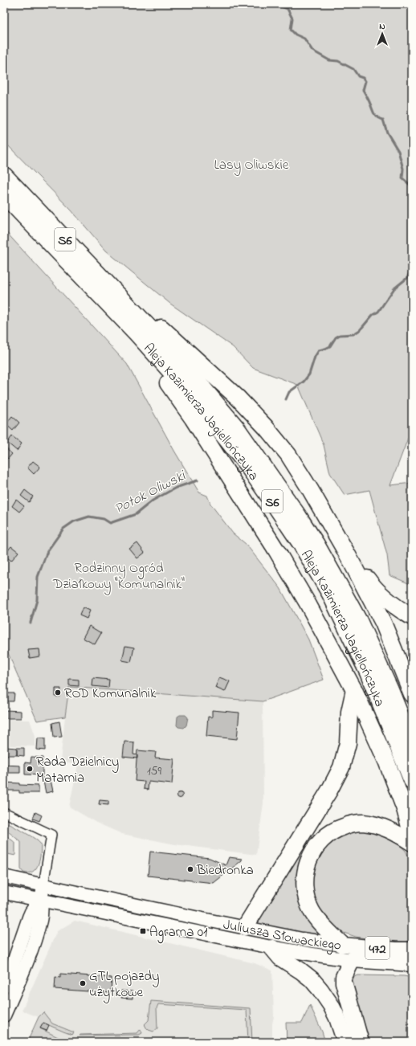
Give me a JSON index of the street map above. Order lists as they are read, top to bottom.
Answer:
{
  "streets": {
    "highway": ["S6", "Aleja Kazimierza Jagiellończyka"],
    "main road": ["Juliusza Słowackiego", "472"]
  },
  "water": ["Potok Oliwski"],
  "parks": ["Lasy Oliwskie", "Rodzinny Ogród Działkowy \"Komunalnik\""],
  "places": {
    "other": [
      "ROD Komunalnik",
      "Rada Dzielnicy Matarnia",
      "Biedronka",
      "GTL pojazdy użytkowe"
    ],
    "transit": ["Agrarna 01"]
  },
  "house_numbers": ["159"],
  "north": "top"
}
